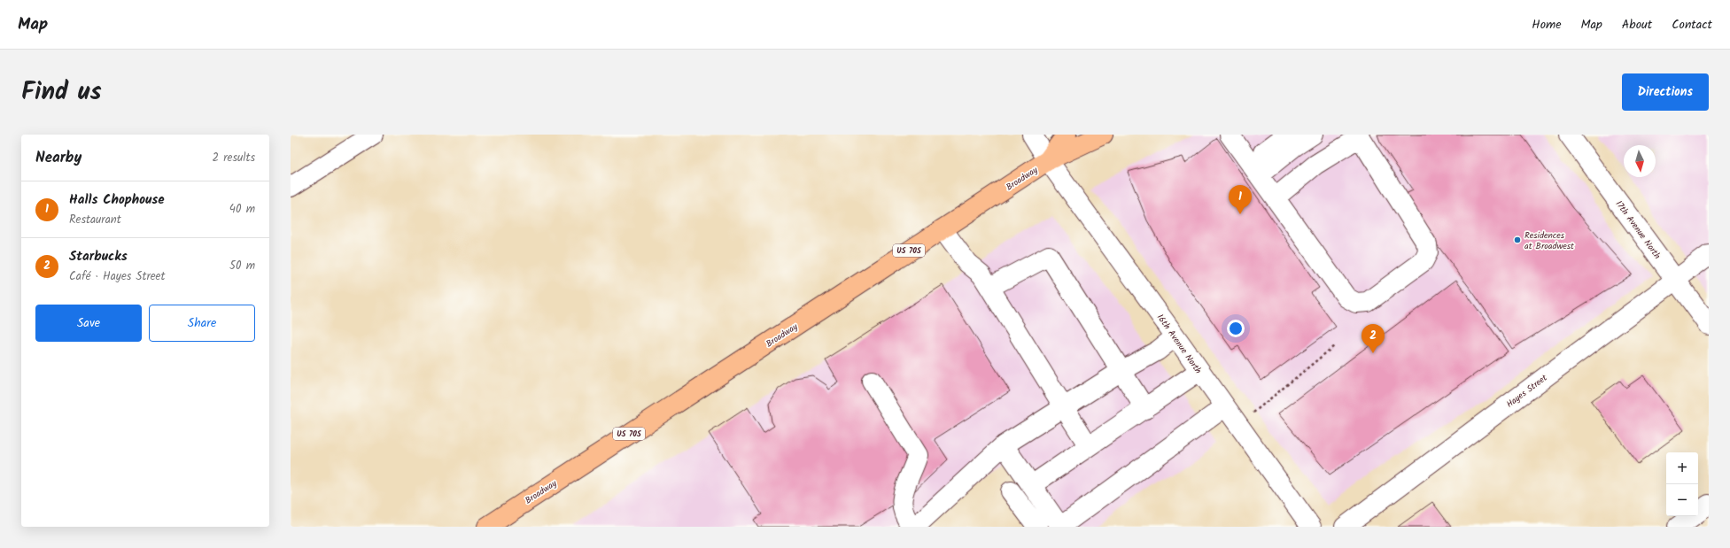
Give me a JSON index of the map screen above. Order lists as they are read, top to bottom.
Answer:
{
  "streets": {
    "main road": ["Broadway", "US 70S"],
    "street": ["17th Avenue North", "16th Avenue North", "Hayes Street"]
  },
  "crossings": [
    ["Broadway", "US 70S"],
    ["Broadway", "16th Avenue North"],
    ["17th Avenue North", "Hayes Street"],
    ["US 70S", "16th Avenue North"]
  ],
  "places": ["Residences at Broadwest"],
  "north": "bottom",
  "page": {
    "header": "Map",
    "nav": [
      "Home",
      "Map",
      "About",
      "Contact"
    ],
    "title": "Find us",
    "buttons": [
      "Directions",
      ["Save", "Share"]
    ],
    "heading": ["Nearby", "2 results"],
    "list": [
      {
        "mark": "1",
        "name": "Halls Chophouse",
        "note": "Restaurant",
        "value": "40 m"
      },
      {
        "mark": "2",
        "name": "Starbucks",
        "note": "Café · Hayes Street",
        "value": "50 m"
      }
    ],
    "pins": ["1", "2"],
    "map_buttons": ["+", "−"]
  }
}
